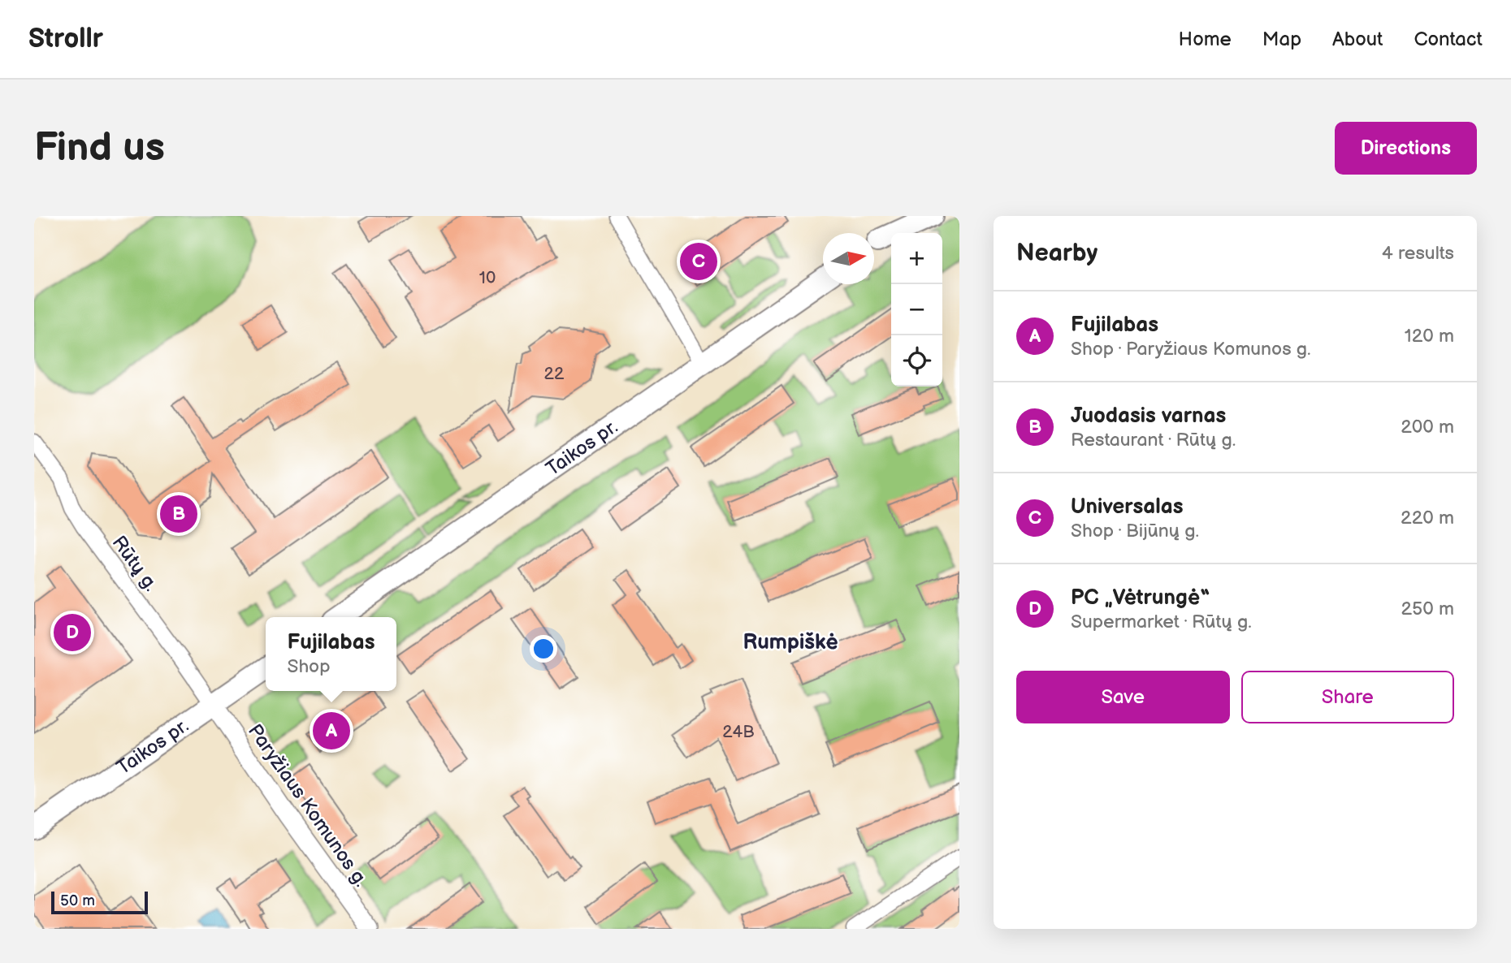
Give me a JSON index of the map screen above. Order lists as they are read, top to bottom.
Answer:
{
  "streets": {
    "main road": ["Taikos pr."],
    "street": ["Rūtų g.", "Paryžiaus Komunos g."]
  },
  "crossings": [
    ["Taikos pr.", "Rūtų g."],
    ["Taikos pr.", "Paryžiaus Komunos g."],
    ["Rūtų g.", "Paryžiaus Komunos g."]
  ],
  "districts": ["Rumpiškė"],
  "house_numbers": ["10", "22", "24B"],
  "scale_bar": "50 m",
  "north": "right",
  "page": {
    "header": "Strollr",
    "nav": [
      "Home",
      "Map",
      "About",
      "Contact"
    ],
    "buttons": [
      "Directions",
      ["Save", "Share"]
    ],
    "title": "Find us",
    "heading": ["Nearby", "4 results"],
    "map_buttons": ["+", "−"],
    "pins": [
      "C",
      "B",
      "D",
      "A"
    ],
    "list": [
      {
        "mark": "A",
        "name": "Fujilabas",
        "note": "Shop · Paryžiaus Komunos g.",
        "value": "120 m"
      },
      {
        "mark": "B",
        "name": "Juodasis varnas",
        "note": "Restaurant · Rūtų g.",
        "value": "200 m"
      },
      {
        "mark": "C",
        "name": "Universalas",
        "note": "Shop · Bijūnų g.",
        "value": "220 m"
      },
      {
        "mark": "D",
        "name": "PC „Vėtrungė“",
        "note": "Supermarket · Rūtų g.",
        "value": "250 m"
      }
    ],
    "popup": ["Fujilabas", "Shop"],
    "scale": "50 m"
  }
}
